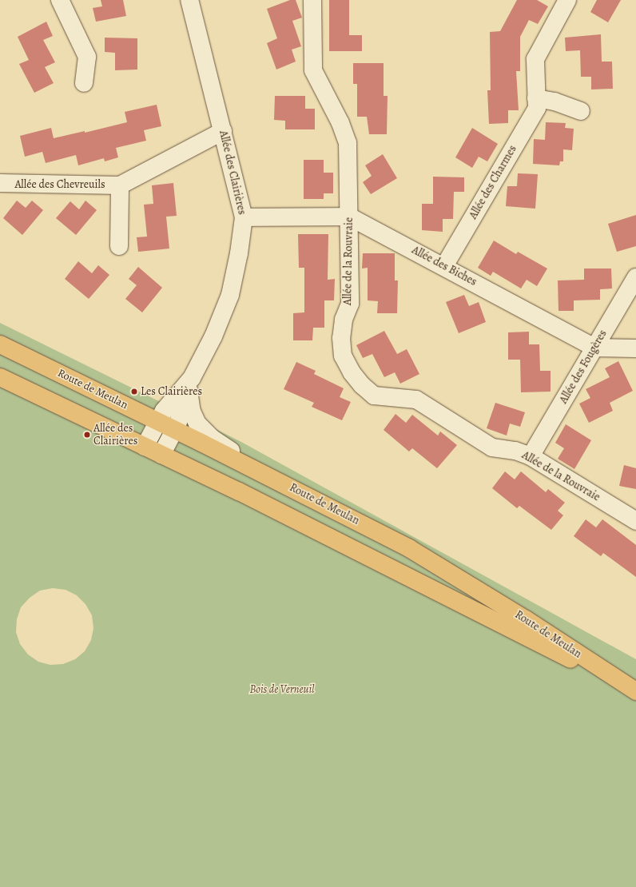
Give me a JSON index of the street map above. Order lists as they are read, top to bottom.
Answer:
{
  "streets": {
    "main road": ["Route de Meulan"],
    "street": [
      "Allée des Clairières",
      "Allée des Charmes",
      "Allée des Chevreuils",
      "Allée de la Rouvraie",
      "Allée des Biches",
      "Allée des Fougères"
    ]
  },
  "crossings": [
    ["Allée des Clairières", "Allée des Chevreuils"],
    ["Allée des Clairières", "Allée des Biches"],
    ["Allée des Clairières", "Route de Meulan"],
    ["Allée des Charmes", "Allée des Biches"],
    ["Allée de la Rouvraie", "Allée des Biches"],
    ["Allée de la Rouvraie", "Allée des Fougères"],
    ["Allée des Biches", "Allée des Fougères"]
  ],
  "parks": ["Bois de Verneuil"],
  "places": ["Les Clairières", "Allée des Clairières"]
}
